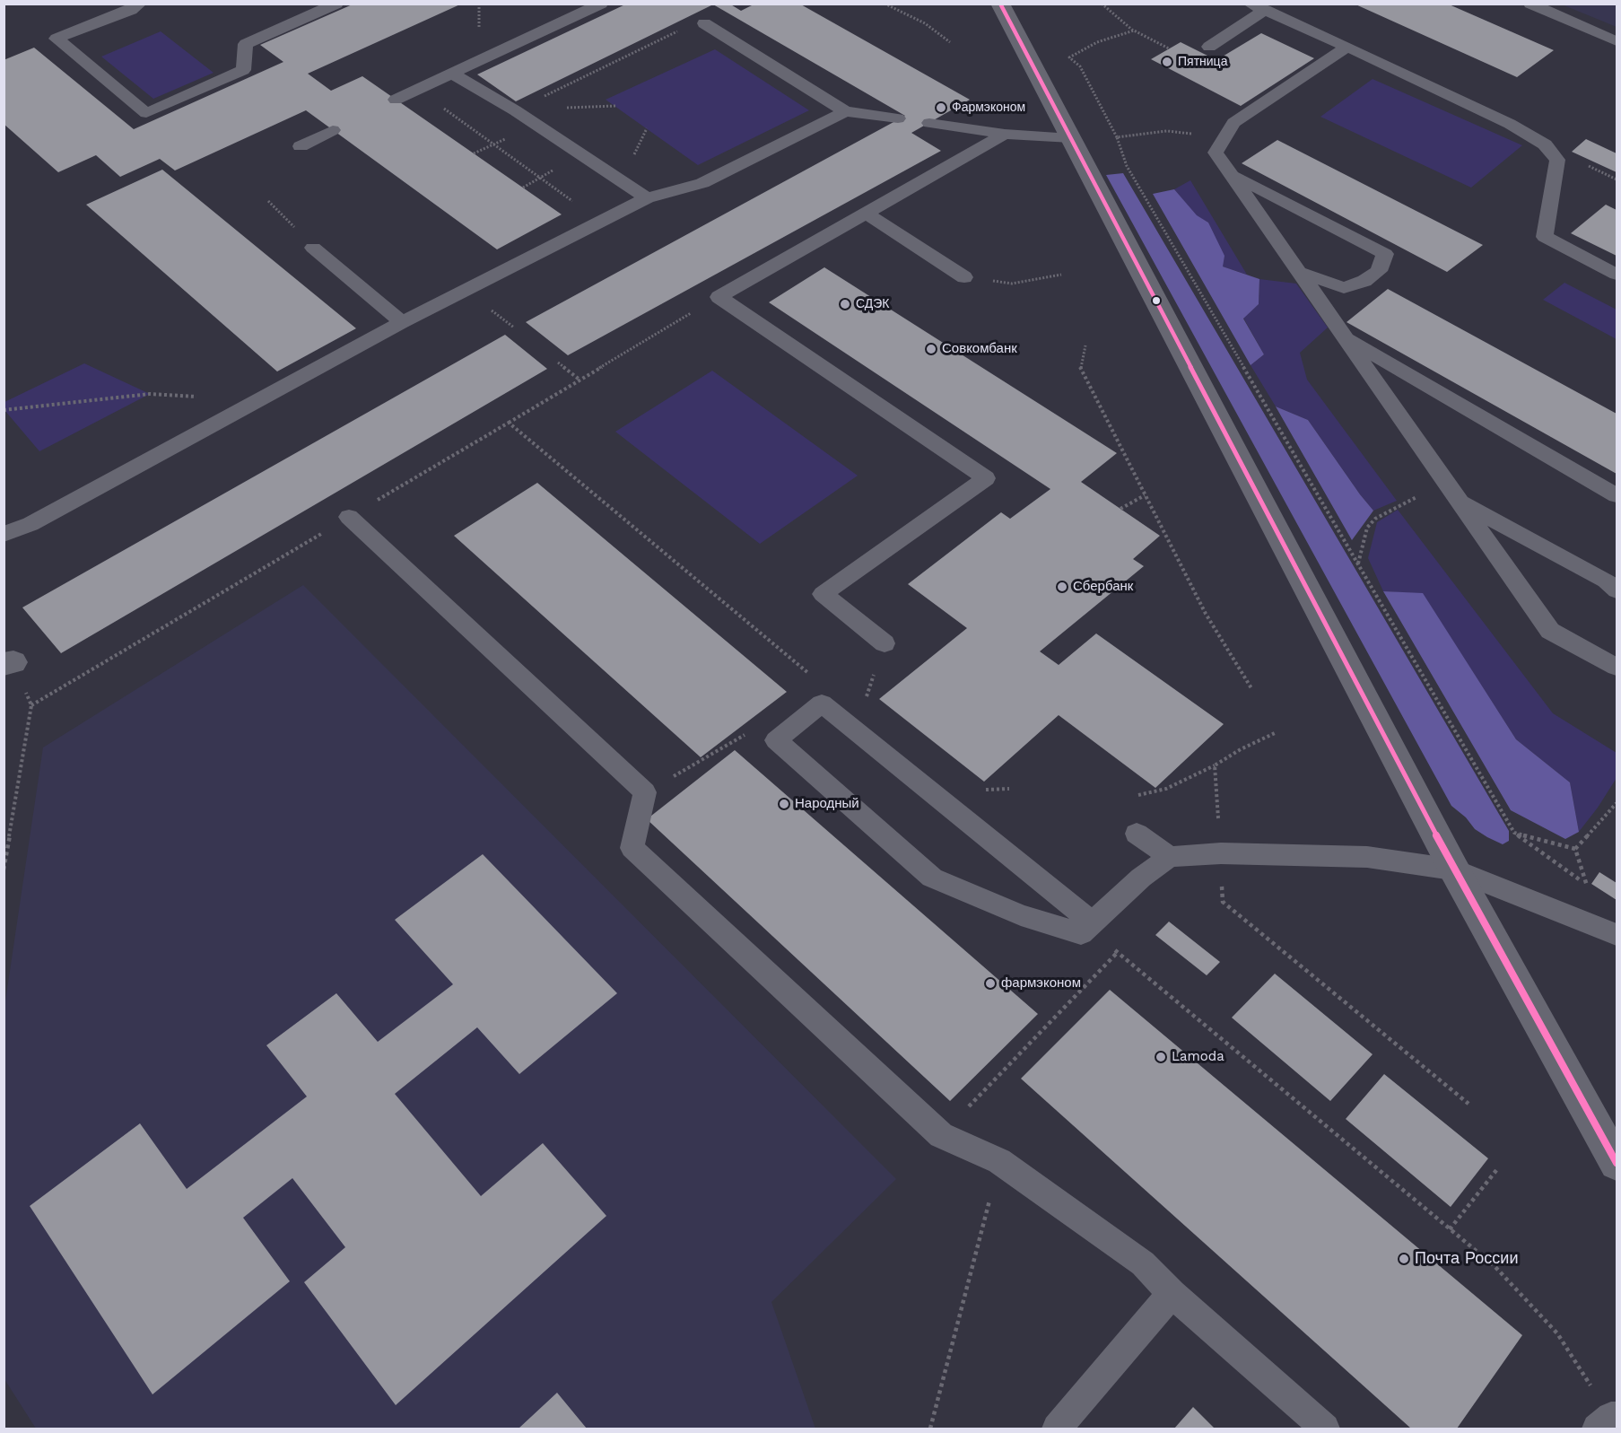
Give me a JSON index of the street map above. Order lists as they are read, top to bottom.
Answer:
{
  "places": [
    "Пятница",
    "Фармэконом",
    "СДЭК",
    "Совкомбанк",
    "Сбербанк",
    "Народный",
    "фармэконом",
    "Lamoda",
    "Почта России"
  ]
}
